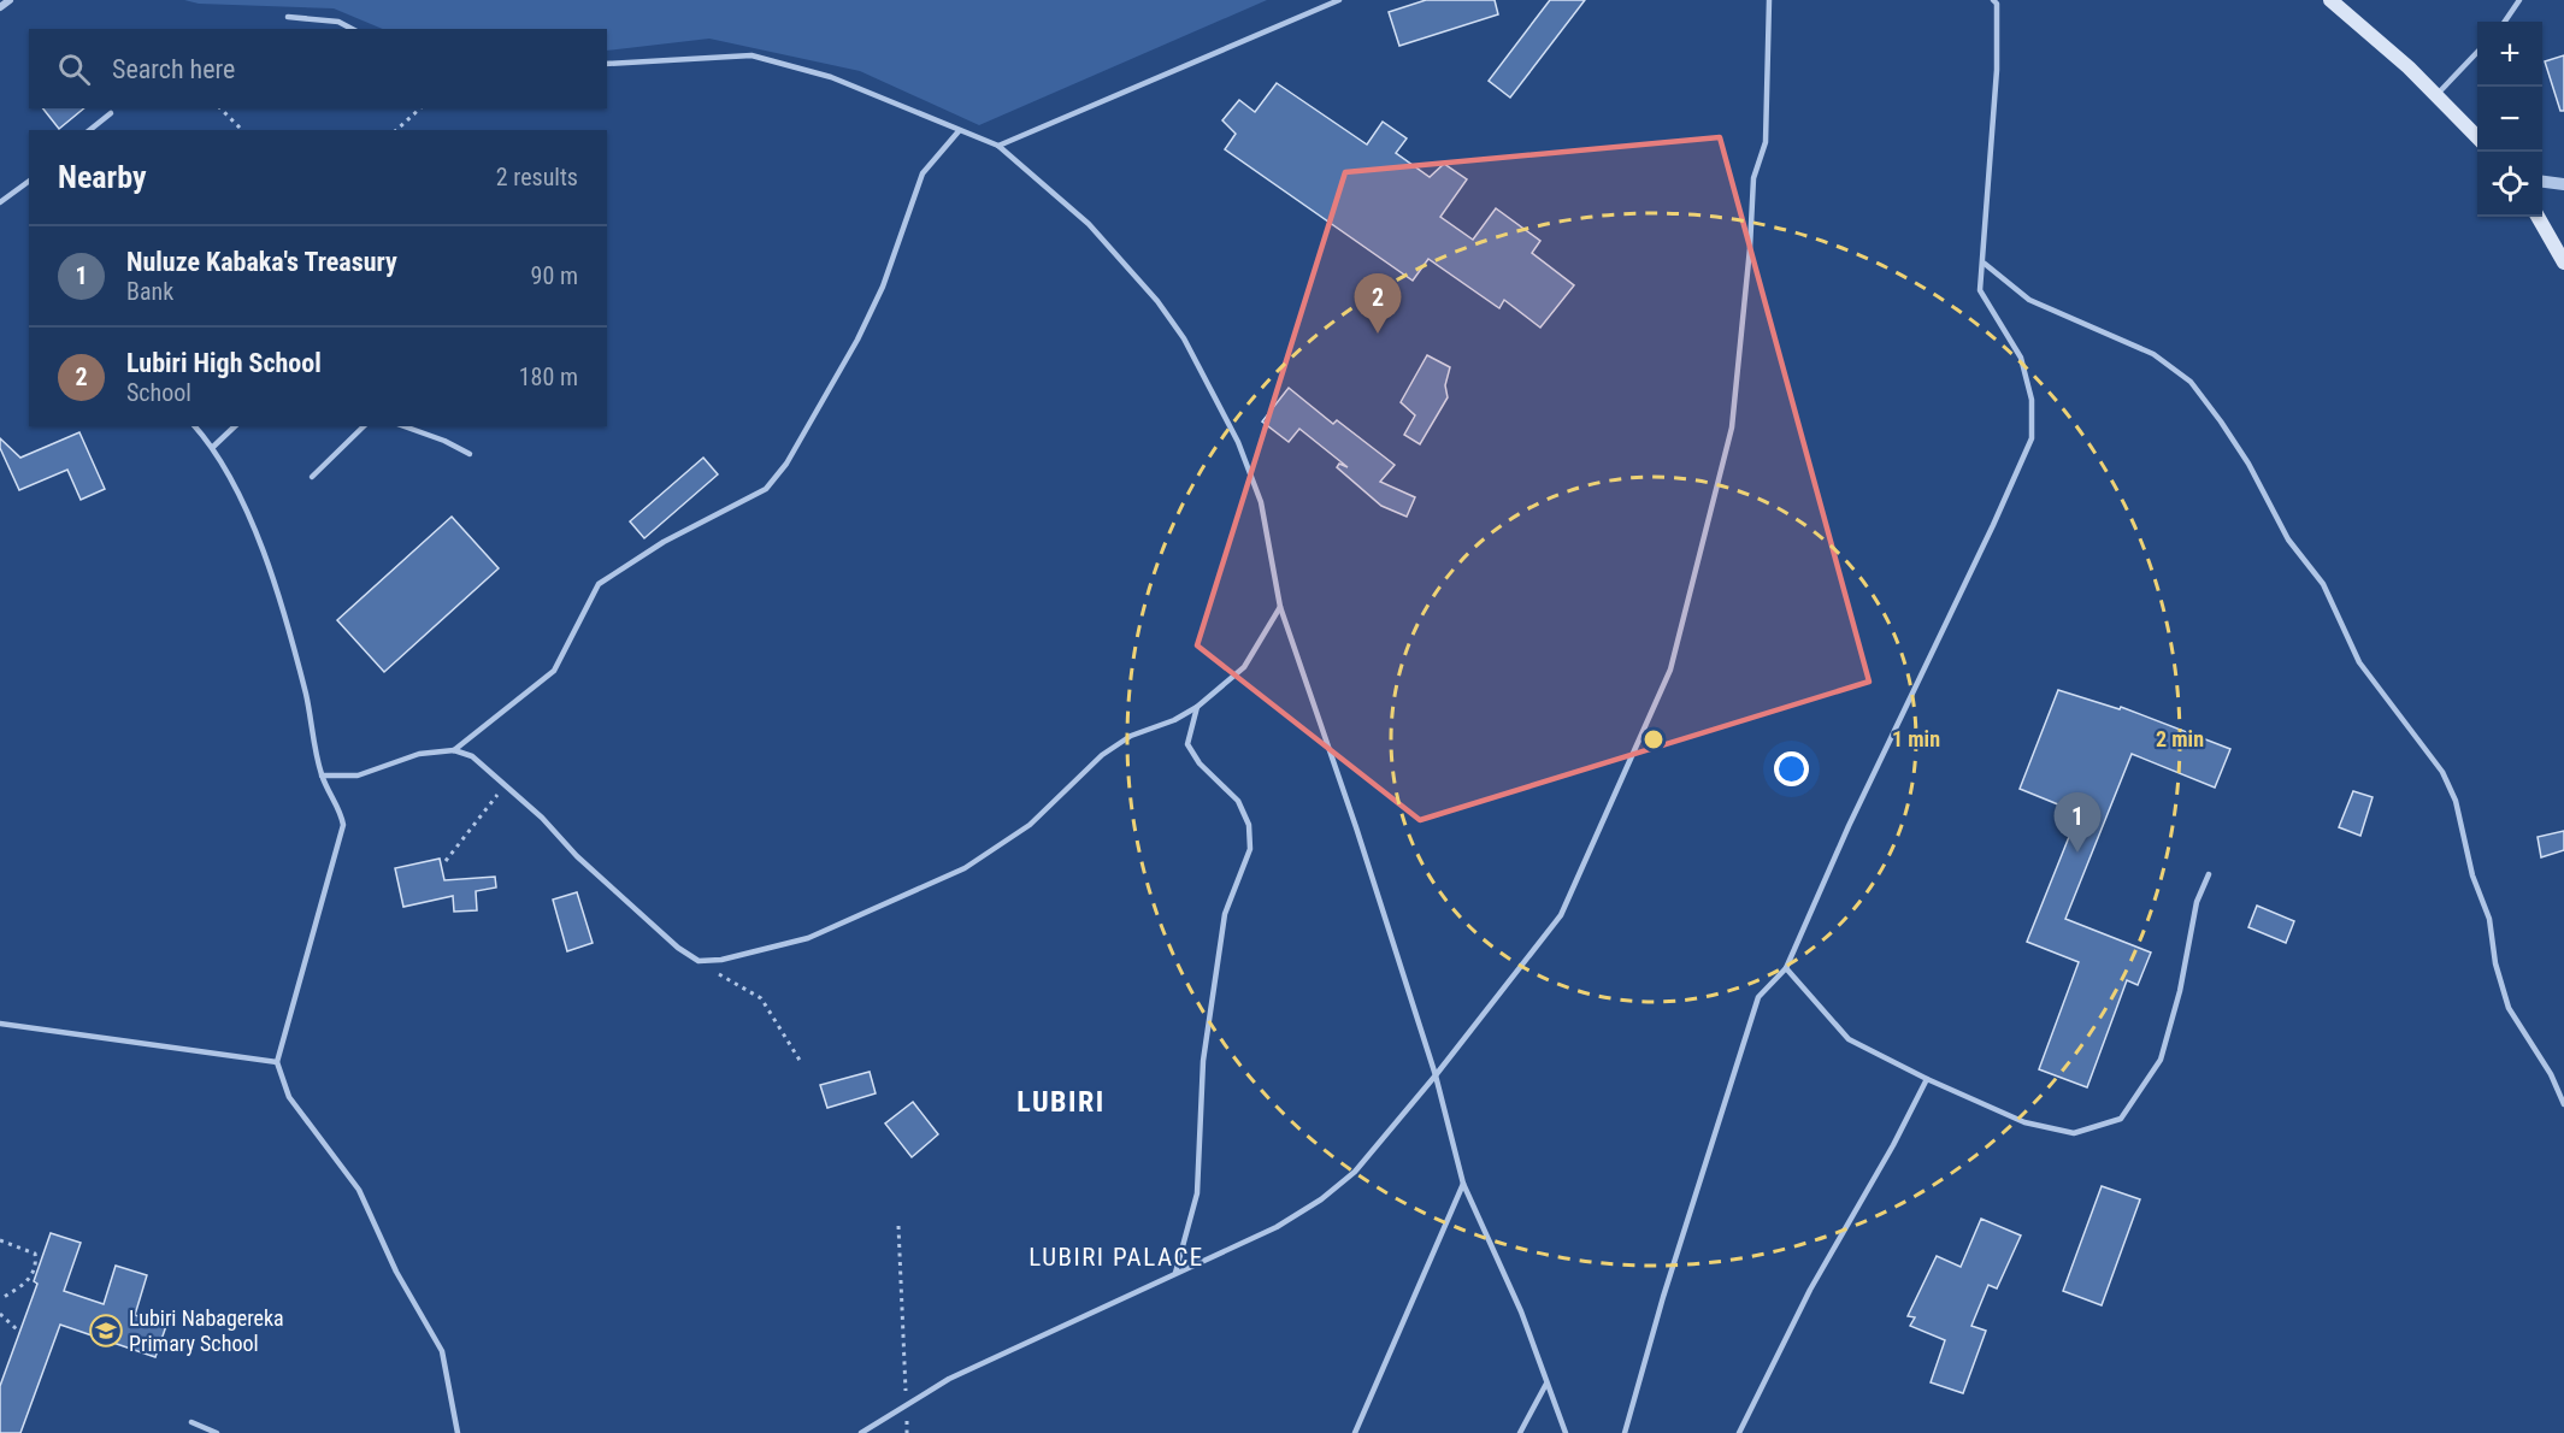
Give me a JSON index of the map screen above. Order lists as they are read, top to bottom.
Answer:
{
  "districts": ["LUBIRI", "LUBIRI PALACE"],
  "places": {
    "school or university": ["Lubiri Nabagereka Primary School"]
  },
  "page": {
    "map_buttons": ["+", "−"],
    "search": "Search here",
    "heading": ["Nearby", "2 results"],
    "list": [
      {
        "mark": "1",
        "name": "Nuluze Kabaka's Treasury",
        "note": "Bank",
        "value": "90 m"
      },
      {
        "mark": "2",
        "name": "Lubiri High School",
        "note": "School",
        "value": "180 m"
      }
    ],
    "pins": ["2", "1"]
  },
  "rings": ["1 min", "2 min"]
}
